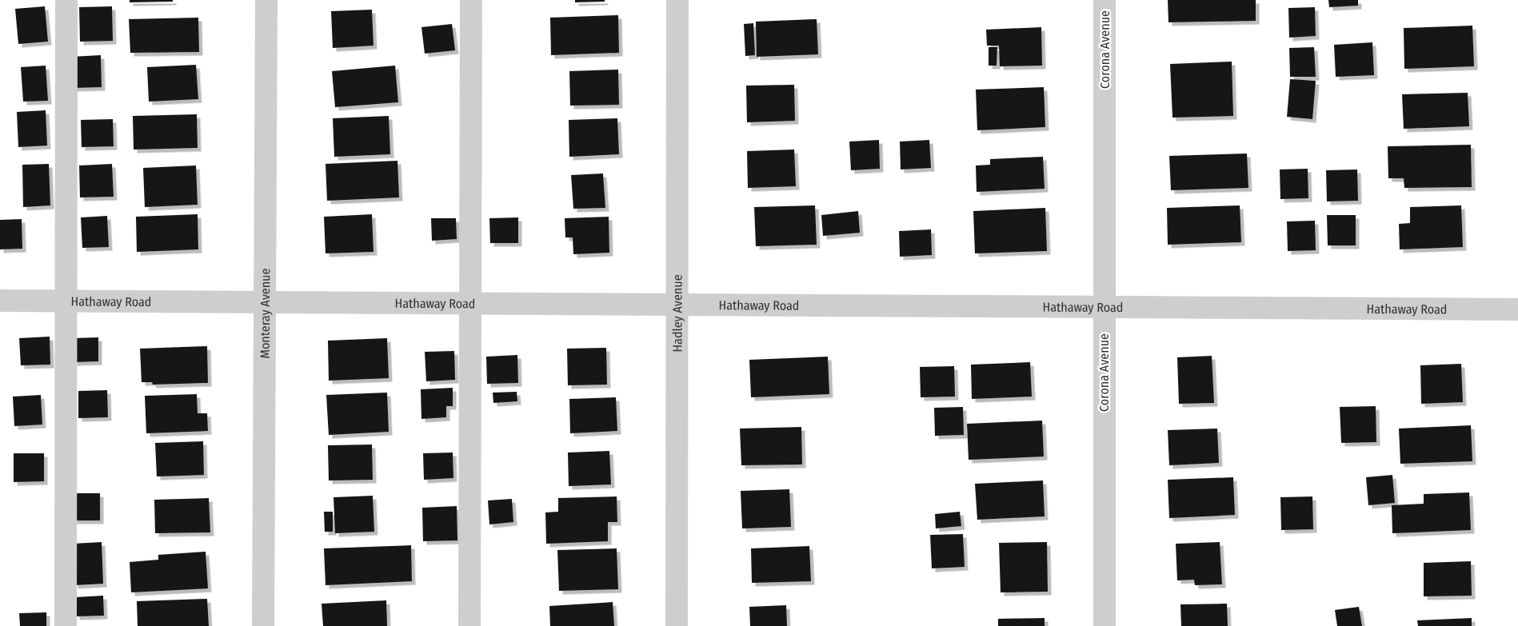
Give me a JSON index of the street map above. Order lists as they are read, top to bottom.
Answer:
{
  "streets": {
    "street": [
      "Corona Avenue",
      "Hathaway Road",
      "Monteray Avenue",
      "Hadley Avenue"
    ]
  },
  "crossings": [
    ["Corona Avenue", "Hathaway Road"],
    ["Hathaway Road", "Monteray Avenue"],
    ["Hathaway Road", "Hadley Avenue"]
  ]
}
